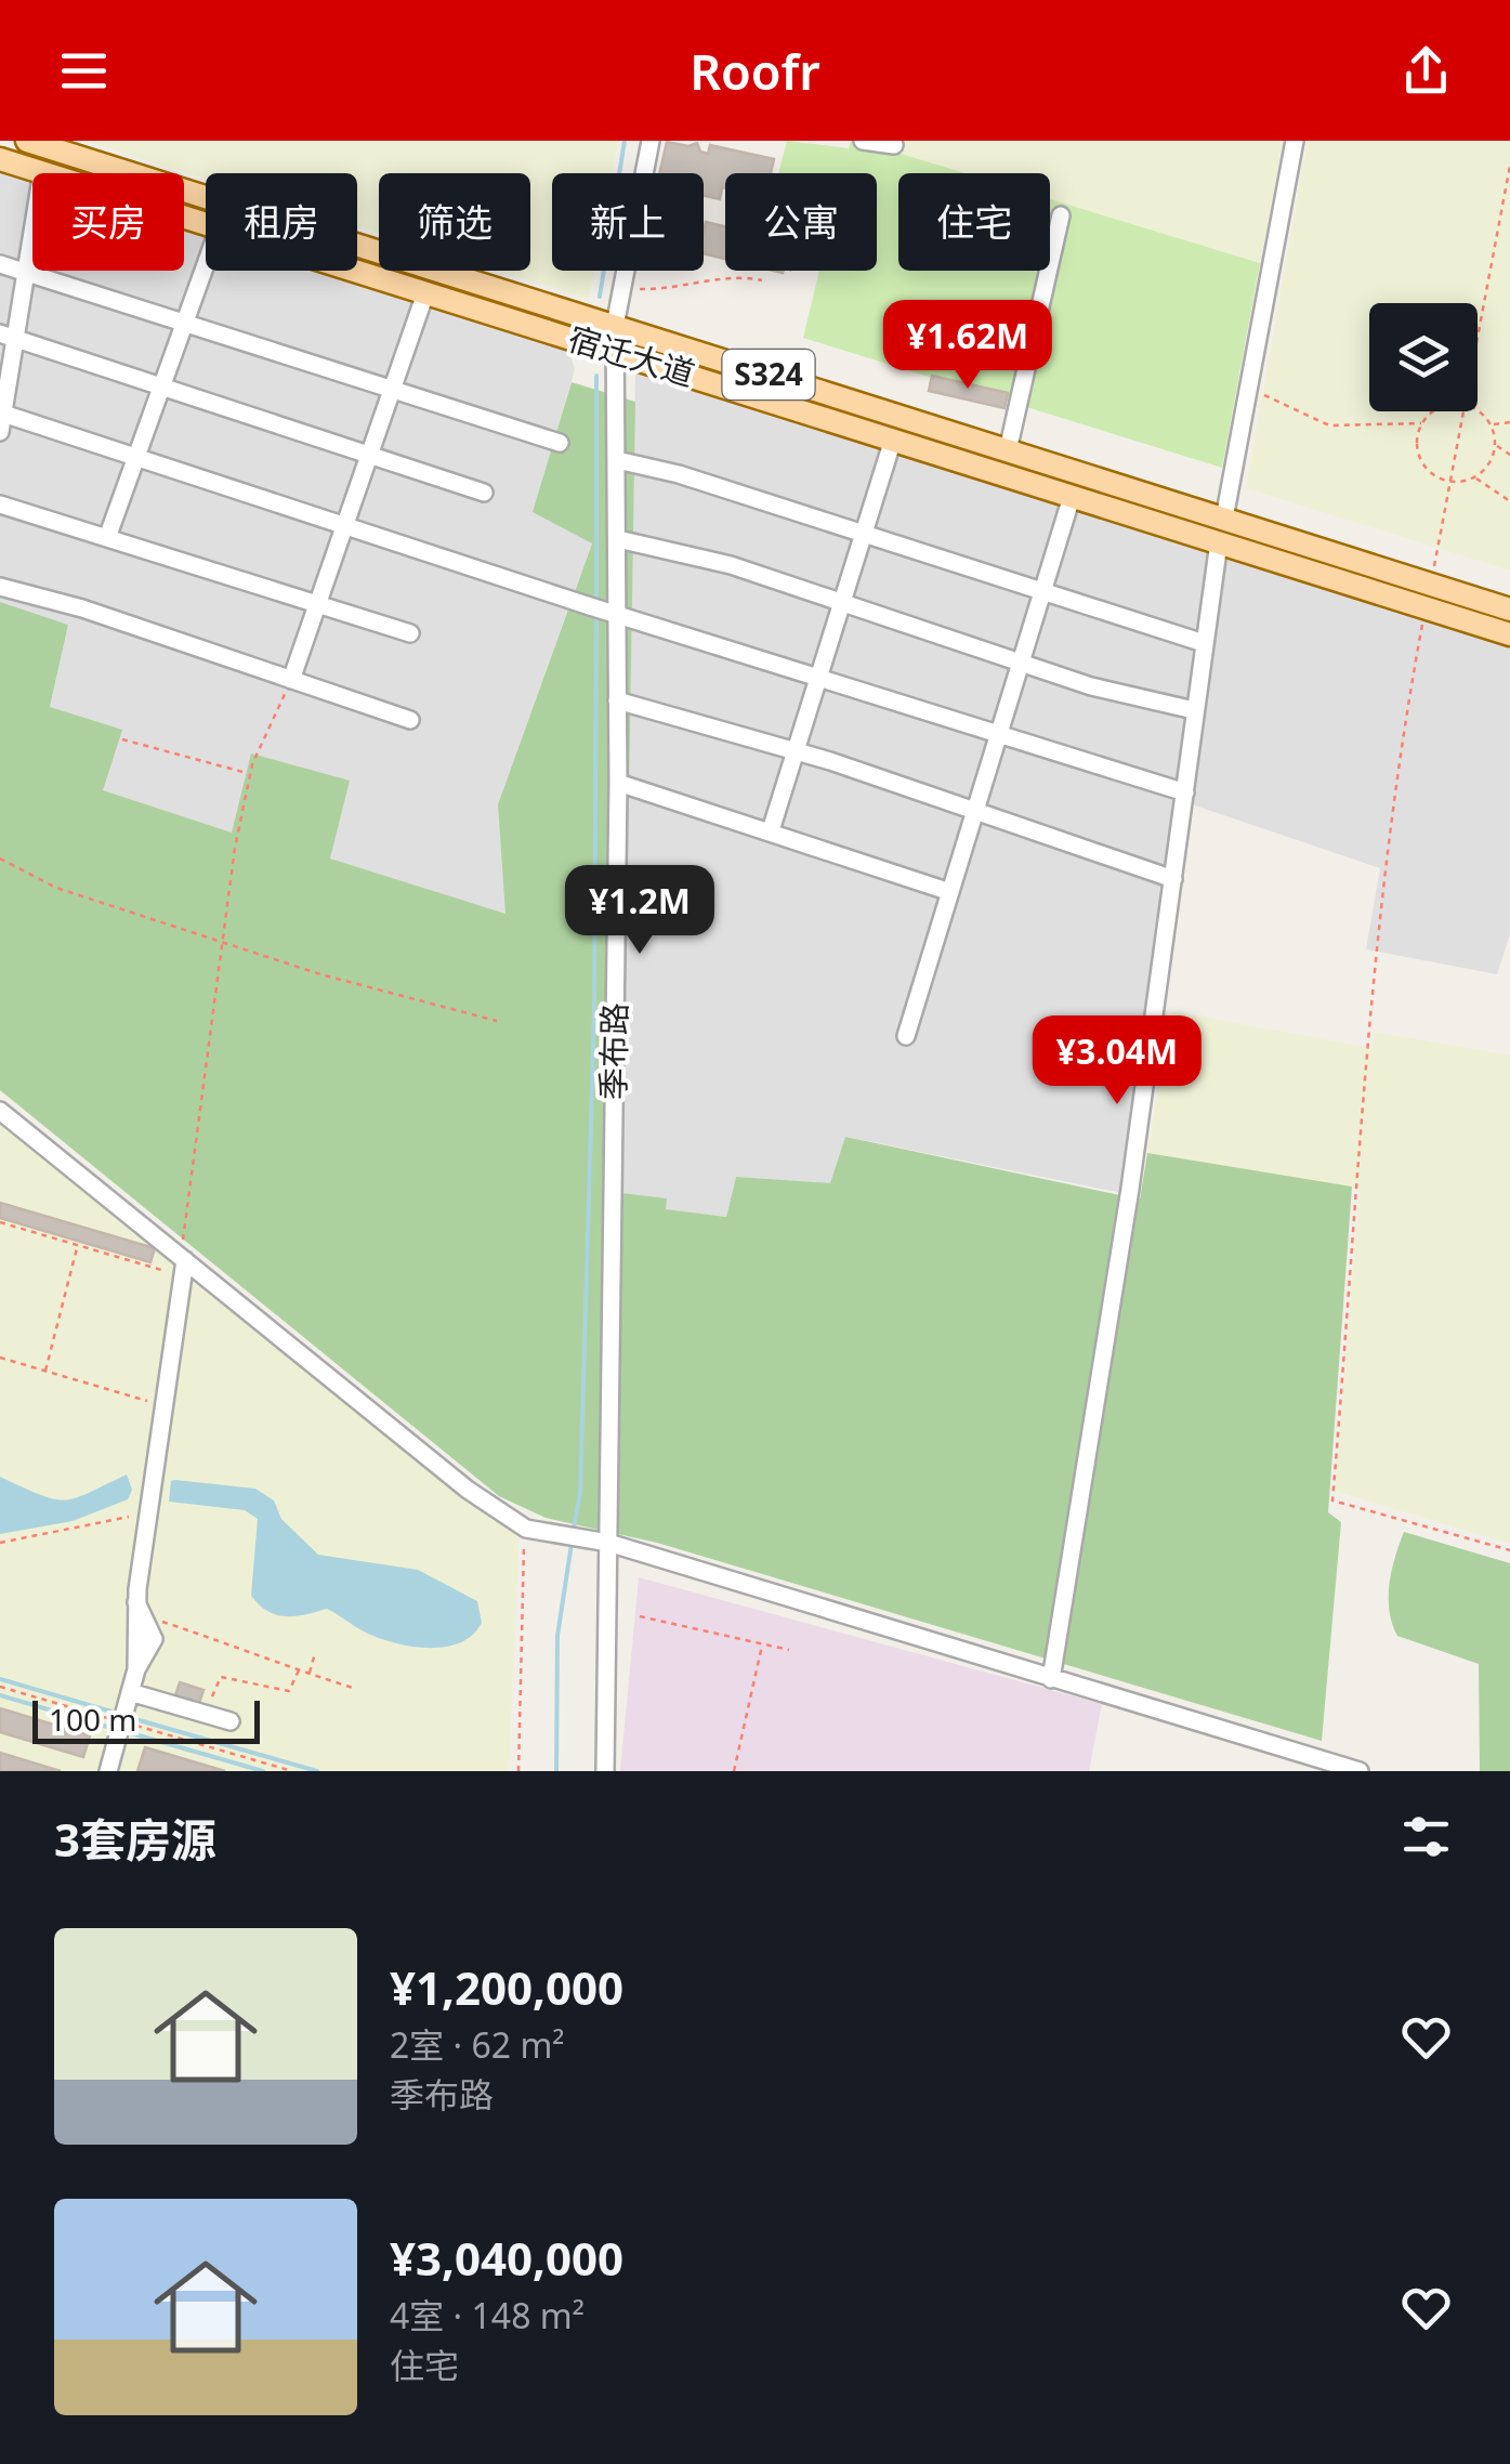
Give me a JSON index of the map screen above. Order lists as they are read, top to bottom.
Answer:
{
  "streets": {
    "main road": ["宿迁大道", "S324"],
    "street": ["季布路"]
  },
  "crossings": [
    ["宿迁大道", "季布路"]
  ],
  "scale_bar": "100 m",
  "page": {
    "header": "Roofr",
    "chip": [
      "买房",
      "租房",
      "筛选",
      "新上",
      "公寓",
      "住宅"
    ],
    "price": ["¥1.62M", "¥1.2M", "¥3.04M"],
    "scale": "100 m",
    "heading": "3套房源",
    "list": [
      {
        "name": "¥1,200,000",
        "note": "2室 · 62 m² · 季布路"
      },
      {
        "name": "¥3,040,000",
        "note": "4室 · 148 m² · 住宅"
      }
    ]
  }
}
